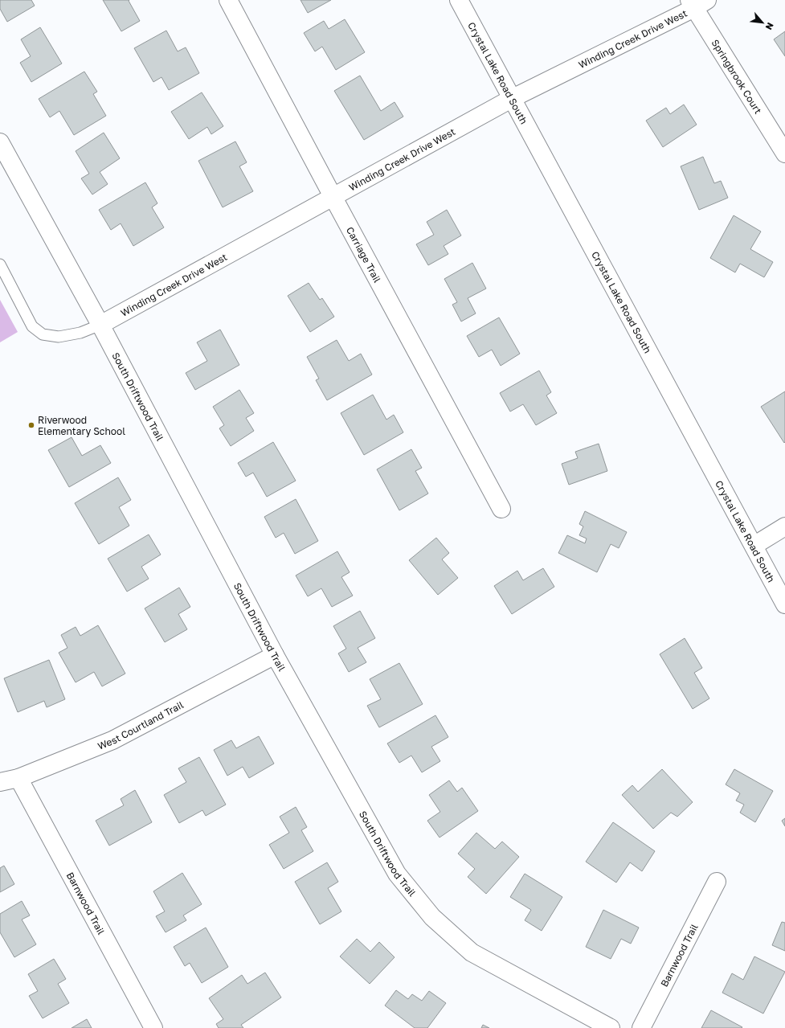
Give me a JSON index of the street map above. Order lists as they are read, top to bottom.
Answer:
{
  "streets": {
    "street": [
      "Winding Creek Drive West",
      "Crystal Lake Road South",
      "Springbrook Court",
      "Carriage Trail",
      "South Driftwood Trail",
      "West Courtland Trail",
      "Barnwood Trail"
    ]
  },
  "crossings": [
    ["Winding Creek Drive West", "Crystal Lake Road South"],
    ["Winding Creek Drive West", "Springbrook Court"],
    ["Winding Creek Drive West", "Carriage Trail"],
    ["Winding Creek Drive West", "South Driftwood Trail"],
    ["South Driftwood Trail", "West Courtland Trail"],
    ["West Courtland Trail", "Barnwood Trail"]
  ],
  "places": ["Riverwood Elementary School"],
  "north": "bottom right"
}
